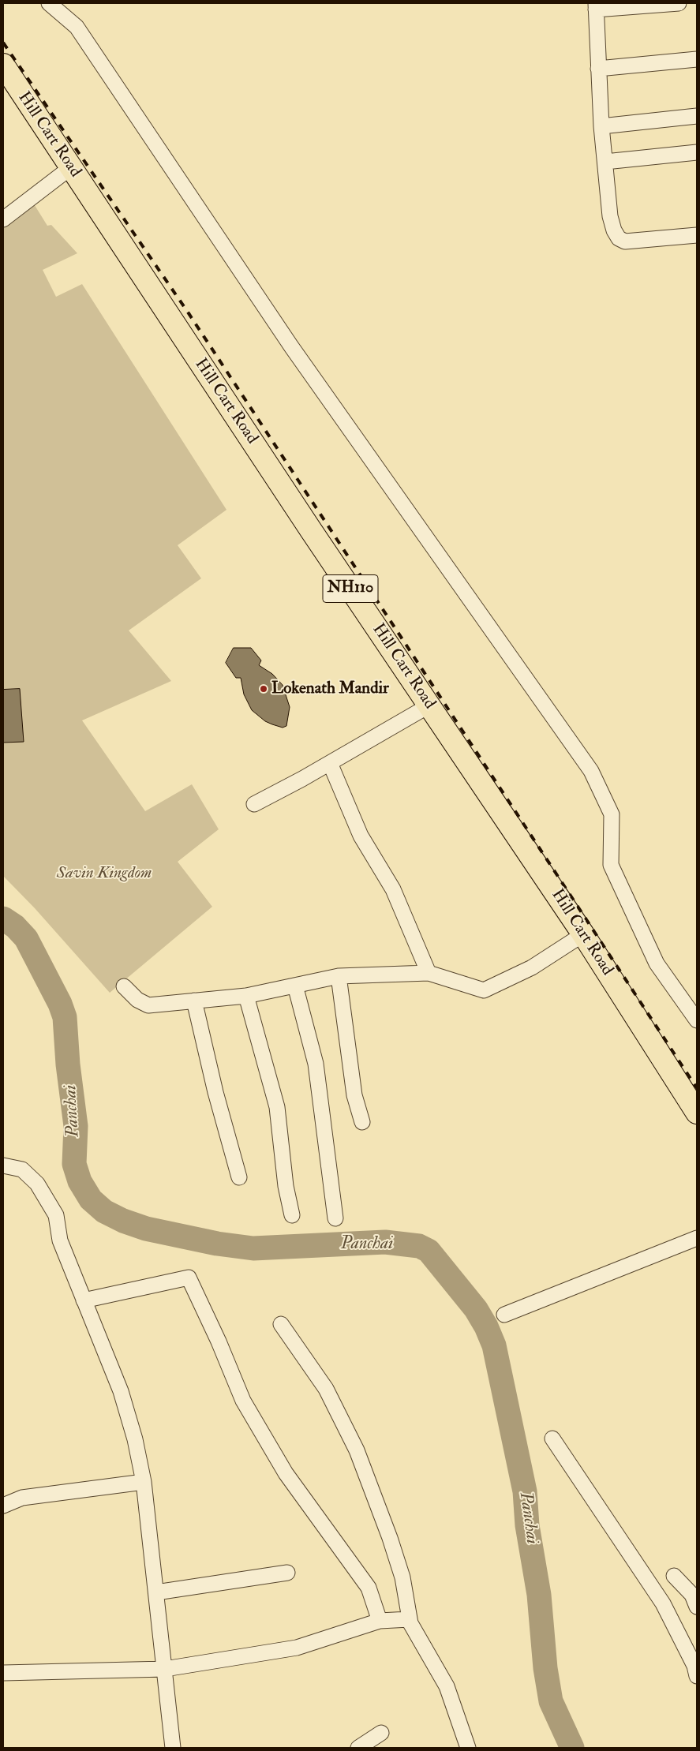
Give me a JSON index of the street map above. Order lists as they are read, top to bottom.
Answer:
{
  "streets": {
    "highway": ["Hill Cart Road", "NH110"]
  },
  "water": ["Panchai"],
  "parks": ["Savin Kingdom"],
  "places": ["Lokenath Mandir"]
}
